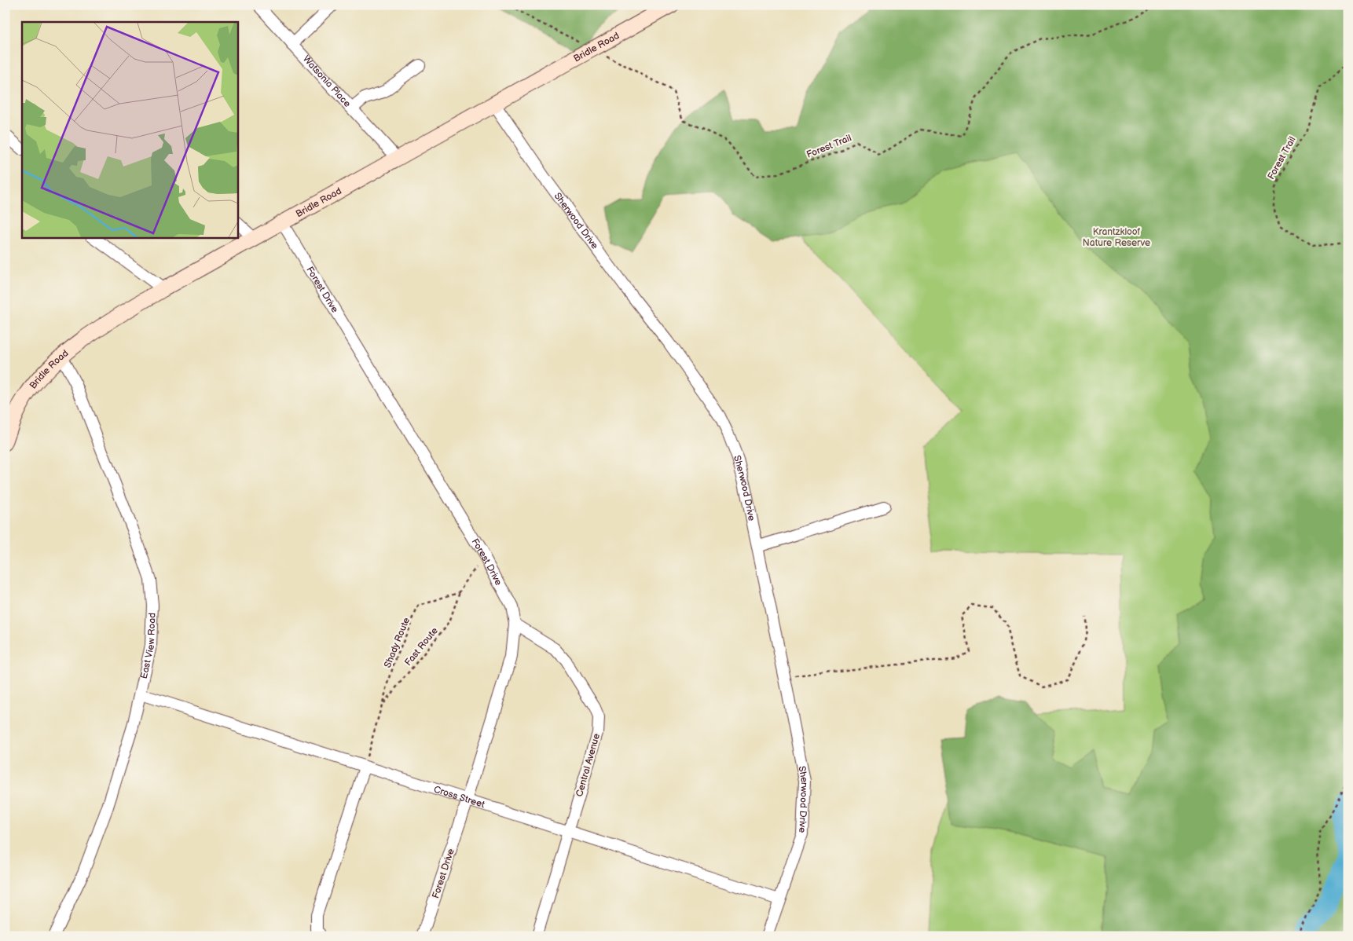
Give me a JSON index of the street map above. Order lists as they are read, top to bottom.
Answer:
{
  "streets": {
    "main road": ["Bridle Road"],
    "street": [
      "Watsonia Place",
      "Sherwood Drive",
      "Forest Drive",
      "East View Road",
      "Central Avenue",
      "Cross Street"
    ],
    "path": ["Forest Trail", "Shady Route", "Fast Route"]
  },
  "crossings": [
    ["Bridle Road", "Watsonia Place"],
    ["Bridle Road", "Forest Trail"],
    ["Bridle Road", "Sherwood Drive"],
    ["Bridle Road", "Forest Drive"],
    ["Bridle Road", "East View Road"],
    ["Sherwood Drive", "Cross Street"],
    ["Forest Drive", "Central Avenue"],
    ["Forest Drive", "Cross Street"],
    ["Shady Route", "Fast Route"],
    ["Shady Route", "Cross Street"],
    ["East View Road", "Cross Street"],
    ["Central Avenue", "Cross Street"]
  ],
  "parks": ["Krantzkloof Nature Reserve"]
}
